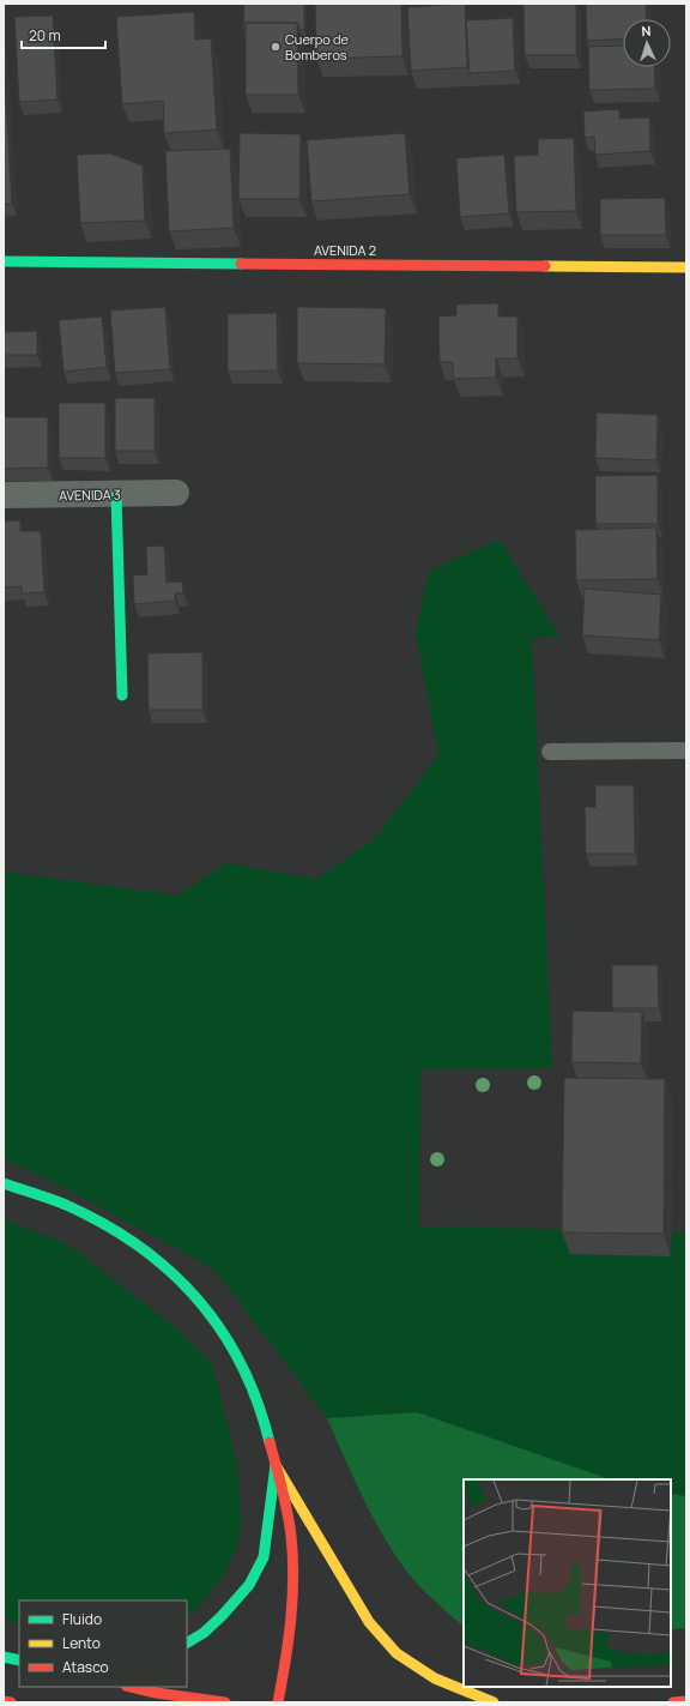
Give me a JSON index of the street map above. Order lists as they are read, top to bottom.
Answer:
{
  "streets": {
    "main road": ["AVENIDA 2"],
    "street": ["AVENIDA 3"]
  },
  "places": ["Cuerpo de Bomberos"],
  "legend": ["Fluido", "Lento", "Atasco"],
  "scale_bar": "20 m",
  "north": "top"
}
